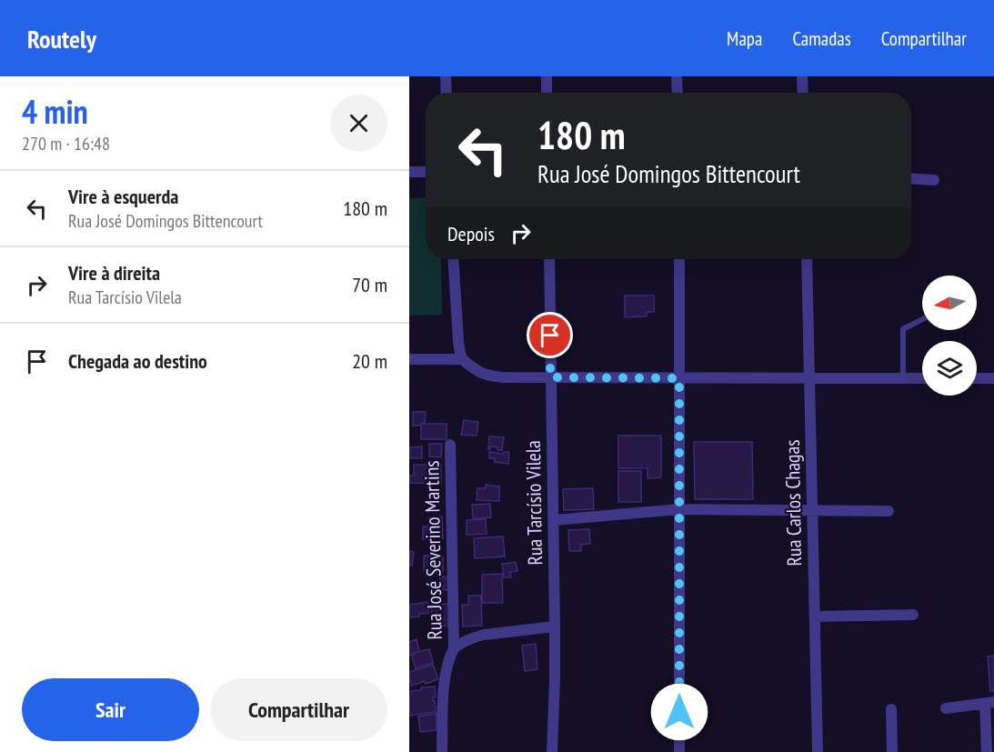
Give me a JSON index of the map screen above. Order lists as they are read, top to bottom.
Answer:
{
  "streets": {
    "street": ["Rua Tarcísio Vilela", "Rua Carlos Chagas", "Rua José Severino Martins"]
  },
  "north": "left",
  "page": {
    "header": "Routely",
    "nav": ["Mapa", "Camadas", "Compartilhar"],
    "heading": ["4 min", "270 m · 16:48"],
    "turn": ["180 m", "Rua José Domingos Bittencourt"],
    "list": [
      {
        "name": "Vire à esquerda",
        "note": "Rua José Domingos Bittencourt",
        "value": "180 m"
      },
      {
        "name": "Vire à direita",
        "note": "Rua Tarcísio Vilela",
        "value": "70 m"
      },
      {
        "name": "Chegada ao destino",
        "value": "20 m"
      }
    ],
    "then": "Depois",
    "buttons": ["Sair", "Compartilhar"]
  }
}
